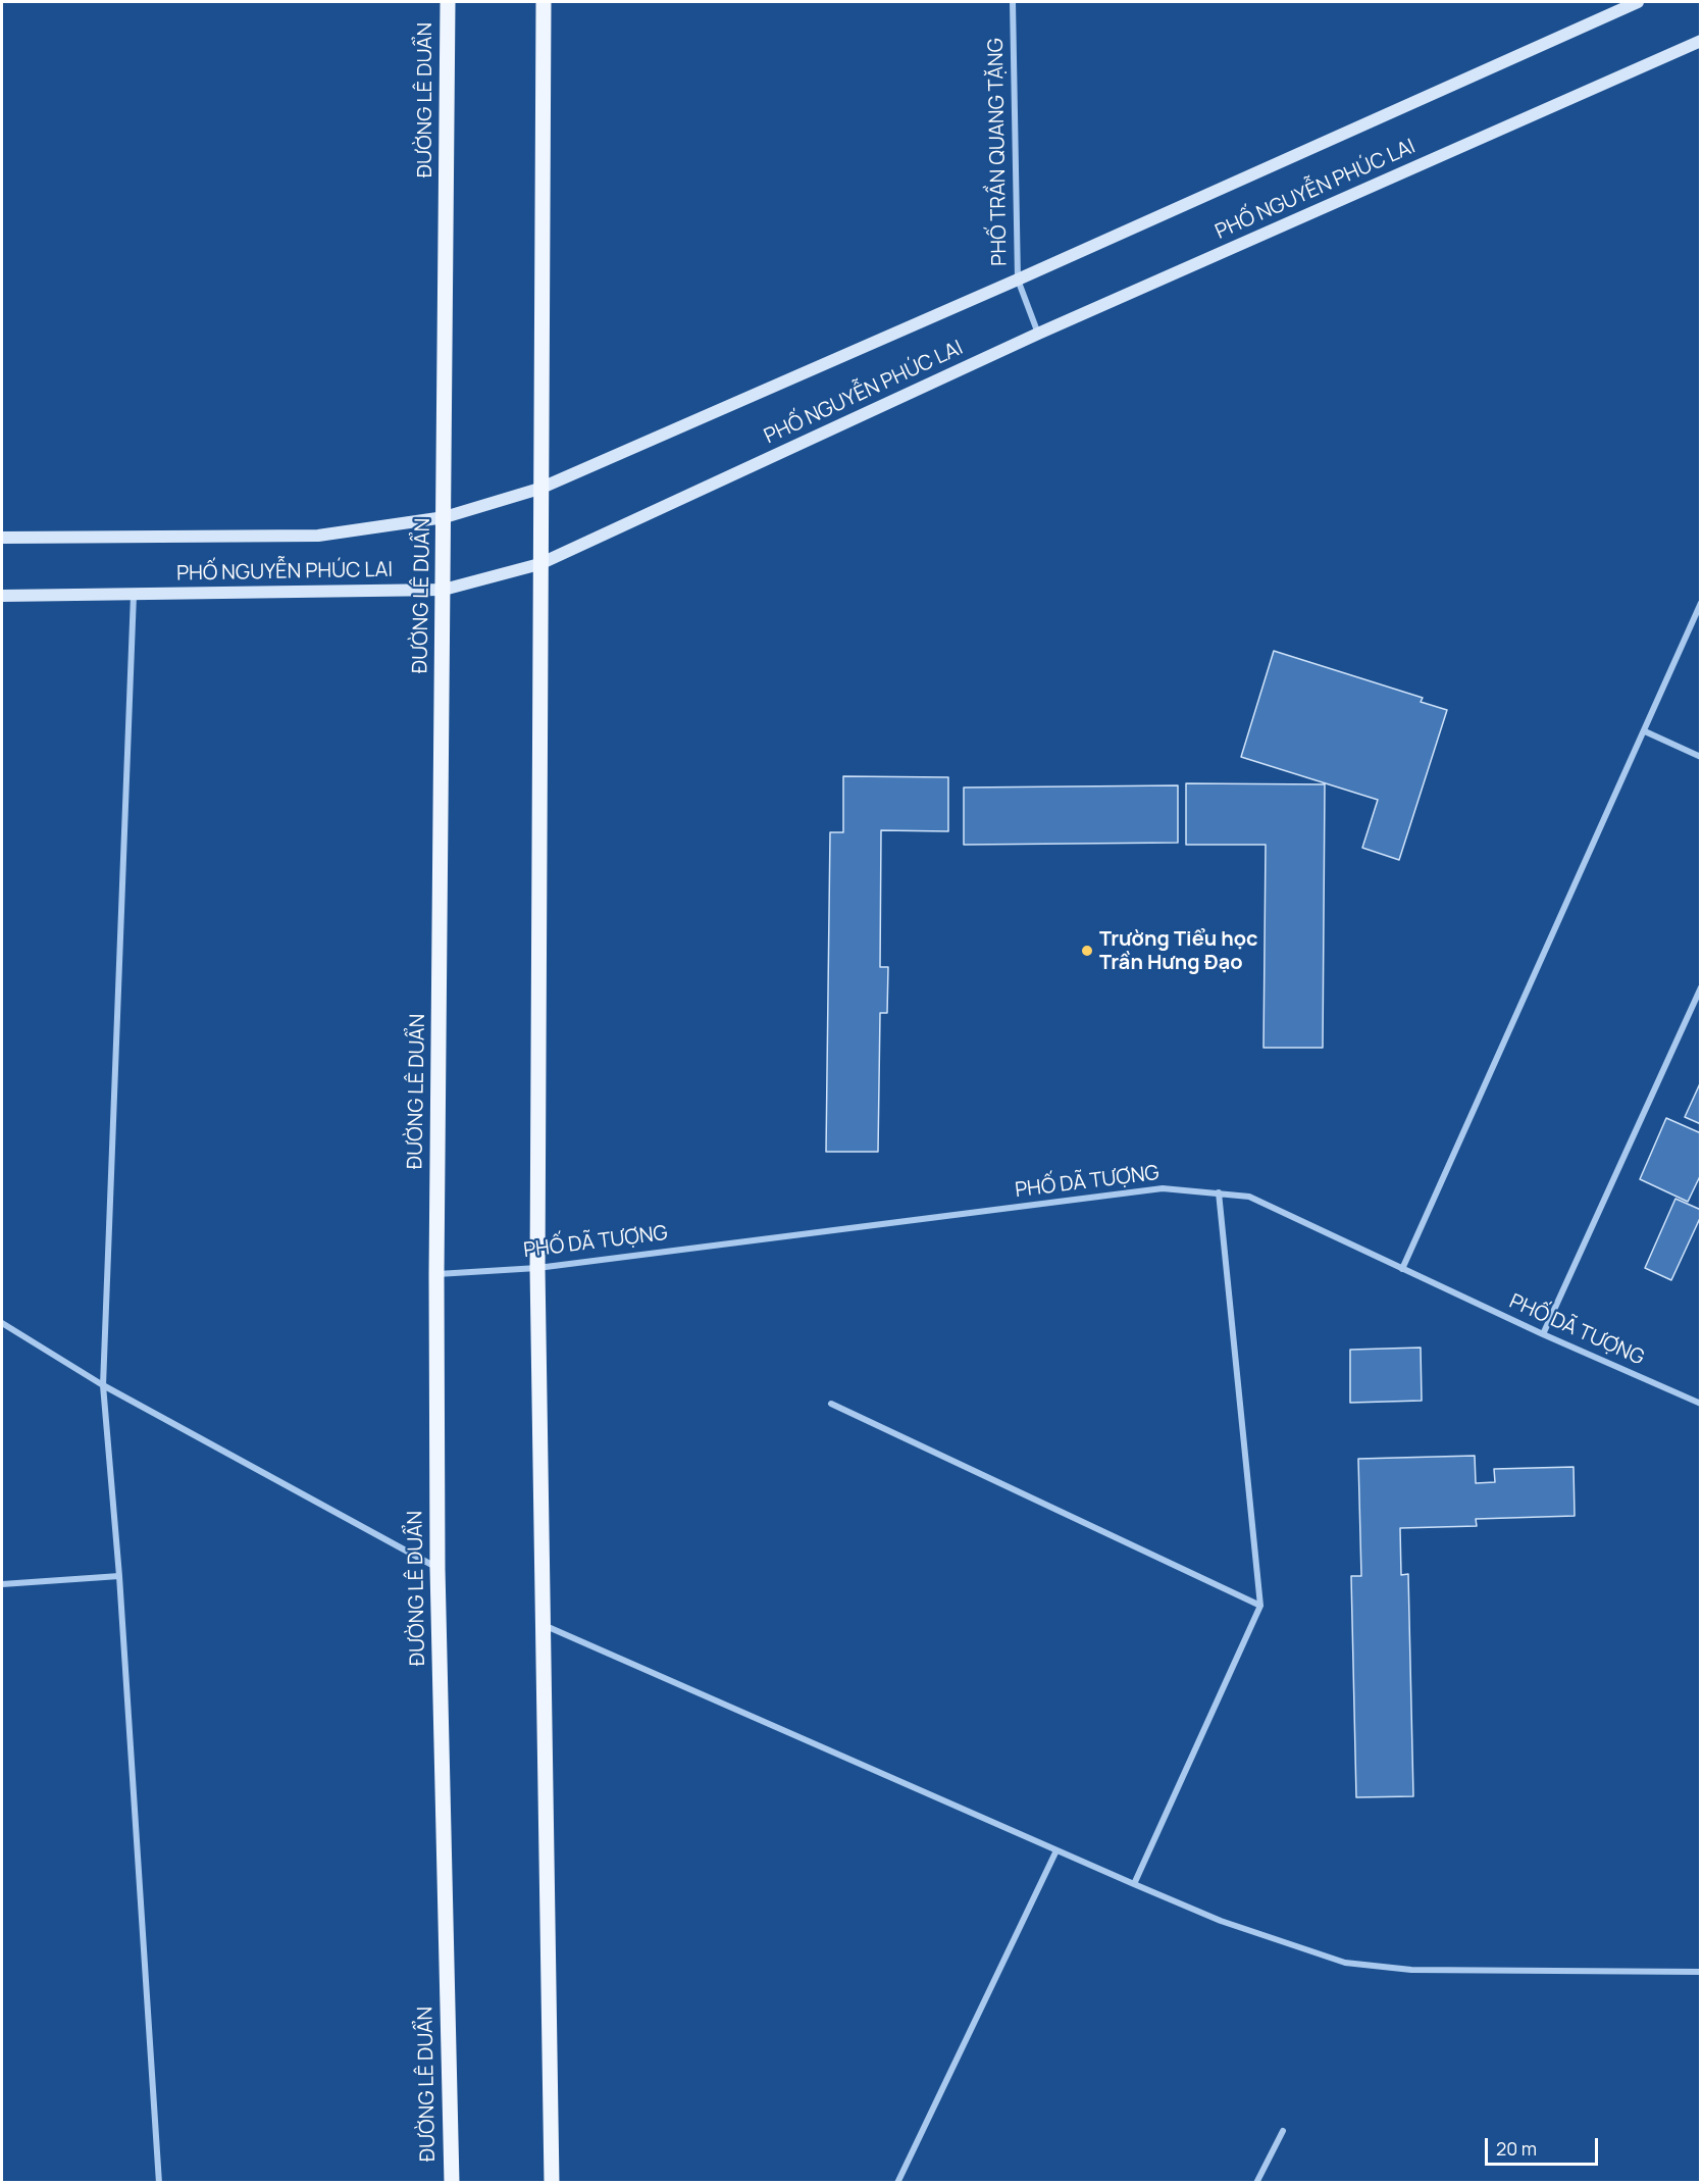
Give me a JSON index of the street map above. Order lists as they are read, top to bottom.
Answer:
{
  "streets": {
    "main road": ["ĐƯỜNG LÊ DUẨN"],
    "street": ["PHỐ TRẦN QUANG TẶNG", "PHỐ NGUYỄN PHÚC LAI", "PHỐ DÃ TƯỢNG"]
  },
  "crossings": [
    ["ĐƯỜNG LÊ DUẨN", "PHỐ NGUYỄN PHÚC LAI"],
    ["ĐƯỜNG LÊ DUẨN", "PHỐ DÃ TƯỢNG"],
    ["PHỐ TRẦN QUANG TẶNG", "PHỐ NGUYỄN PHÚC LAI"]
  ],
  "places": ["Trường Tiểu học Trần Hưng Đạo"],
  "scale_bar": "20 m"
}
